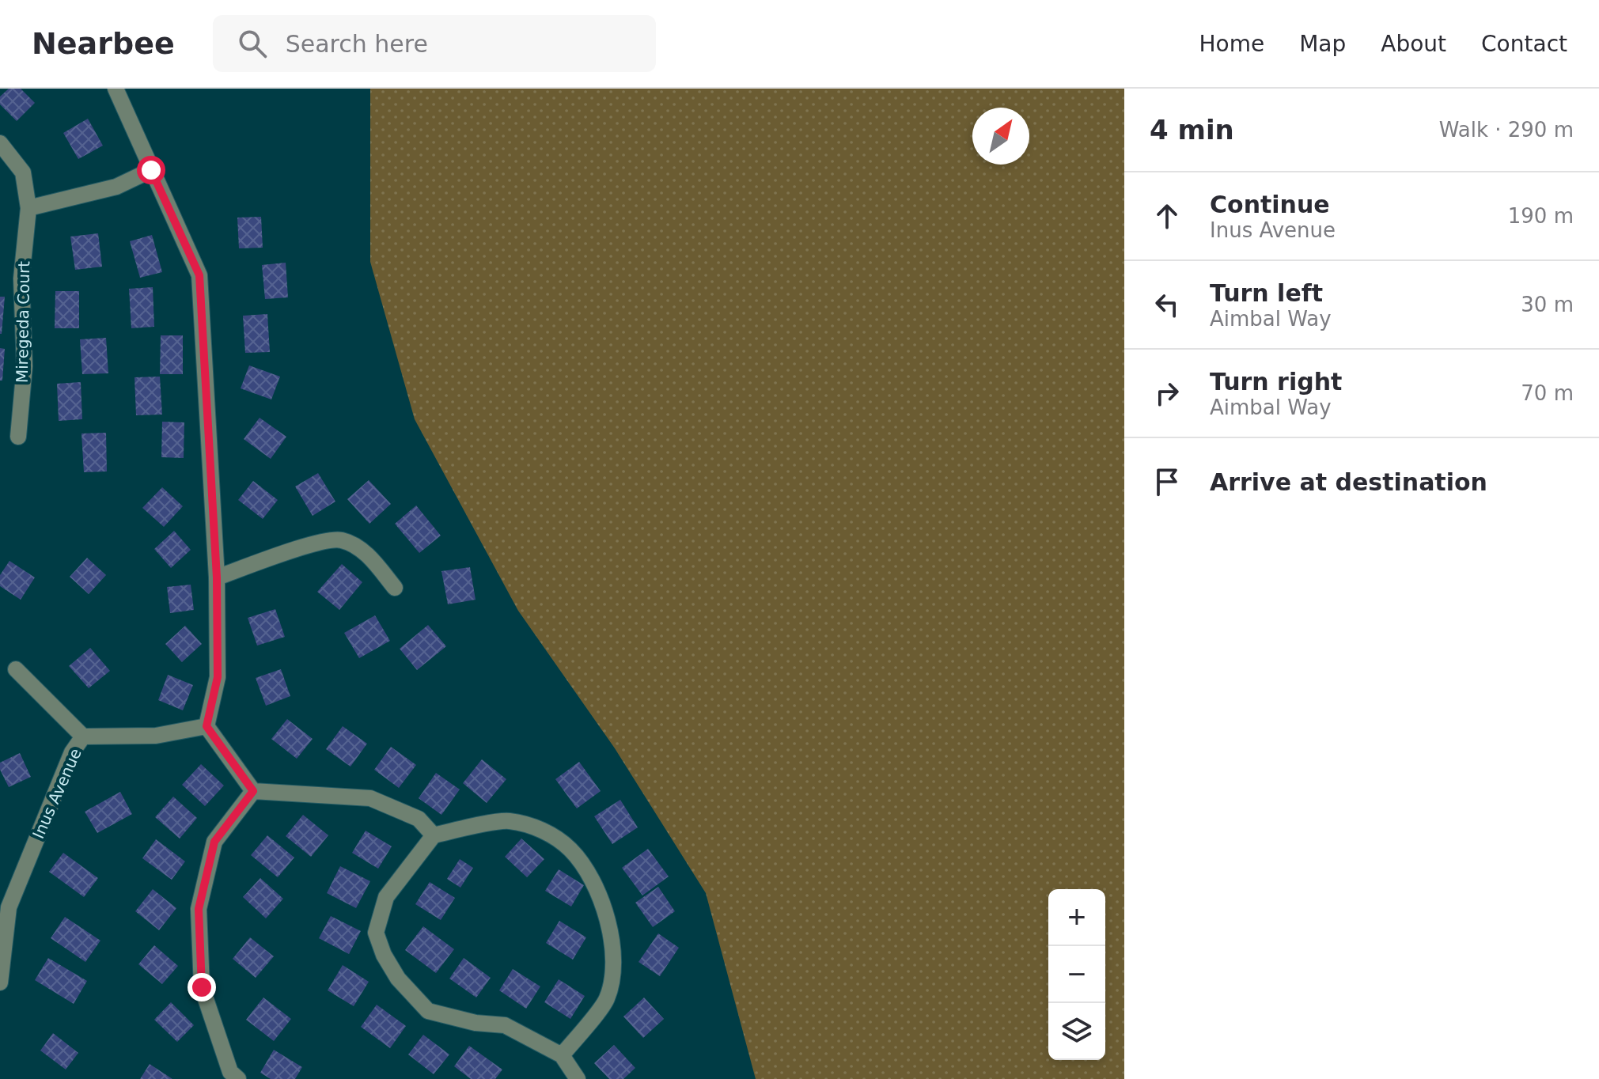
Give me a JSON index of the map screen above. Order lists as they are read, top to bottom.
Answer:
{
  "streets": {
    "street": ["Miregeda Court", "Inus Avenue"]
  },
  "north": "top right",
  "page": {
    "header": "Nearbee",
    "search": "Search here",
    "nav": [
      "Home",
      "Map",
      "About",
      "Contact"
    ],
    "heading": ["4 min", "Walk · 290 m"],
    "list": [
      ["Continue", "Inus Avenue", "190 m"],
      ["Turn left", "Aimbal Way", "30 m"],
      ["Turn right", "Aimbal Way", "70 m"],
      "Arrive at destination"
    ],
    "map_buttons": ["+", "−"]
  }
}
